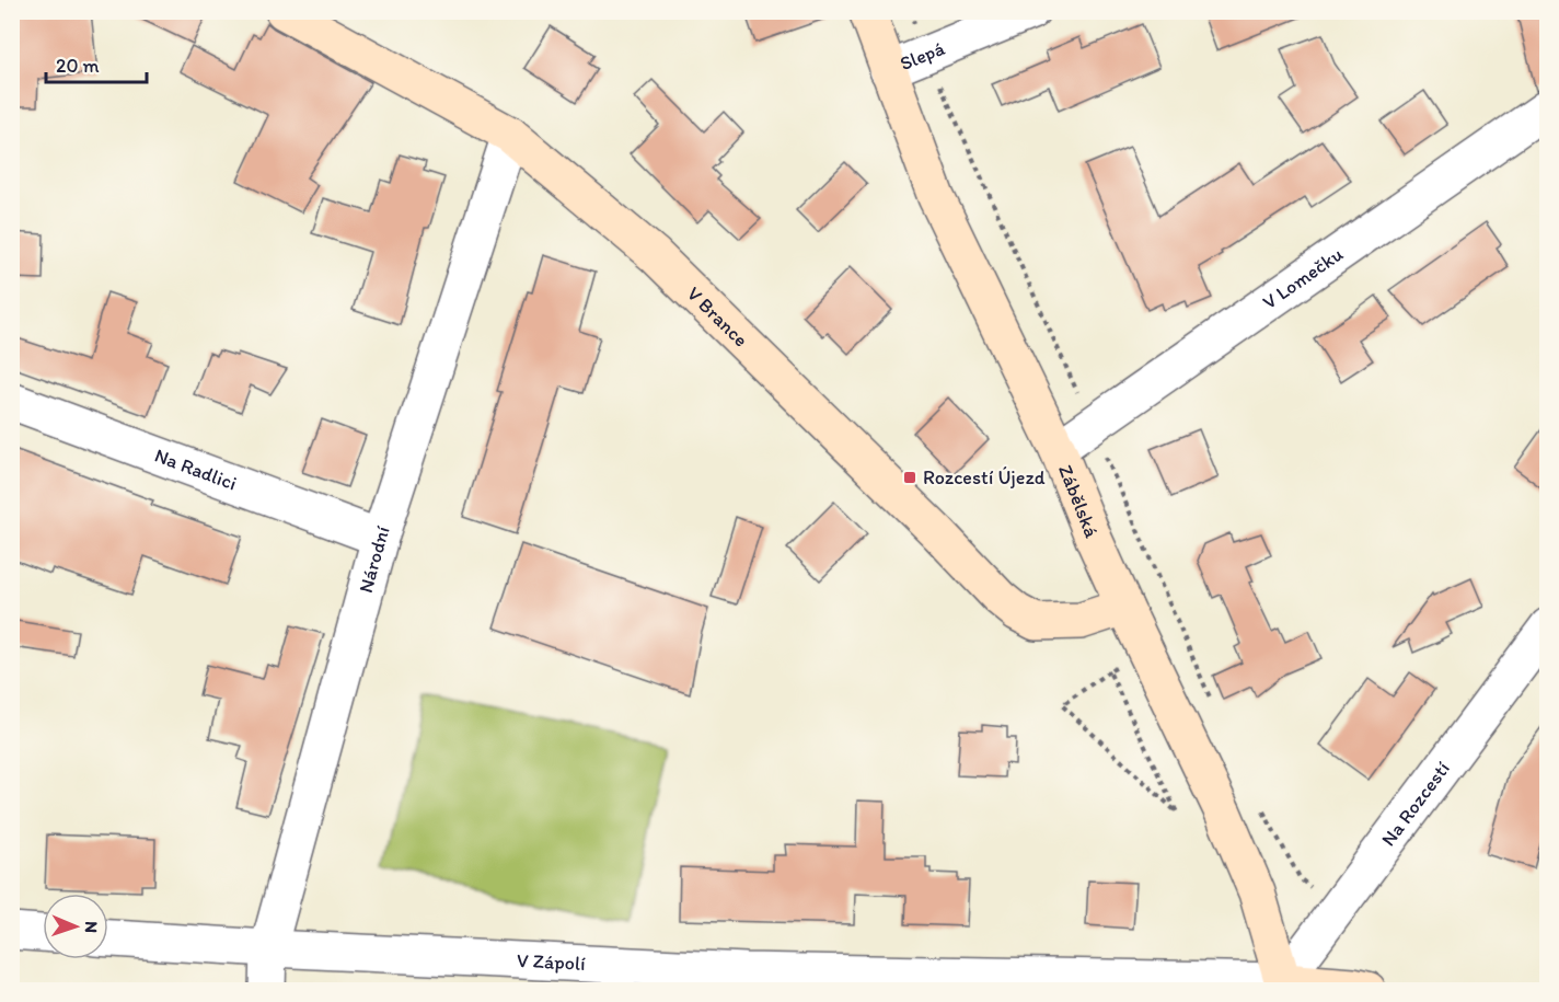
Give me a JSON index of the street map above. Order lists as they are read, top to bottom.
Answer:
{
  "streets": {
    "street": [
      "Slepá",
      "V Lomečku",
      "V Brance",
      "Na Radlici",
      "Zábělská",
      "Národní",
      "Na Rozcestí",
      "V Zápolí"
    ]
  },
  "crossings": [
    ["Slepá", "Zábělská"],
    ["V Lomečku", "Zábělská"],
    ["V Brance", "Zábělská"],
    ["V Brance", "Národní"],
    ["Na Radlici", "Národní"],
    ["Zábělská", "Na Rozcestí"],
    ["Zábělská", "V Zápolí"],
    ["Národní", "V Zápolí"],
    ["Na Rozcestí", "V Zápolí"]
  ],
  "places": {
    "transit": ["Rozcestí Újezd"]
  },
  "scale_bar": "20 m",
  "north": "right"
}
